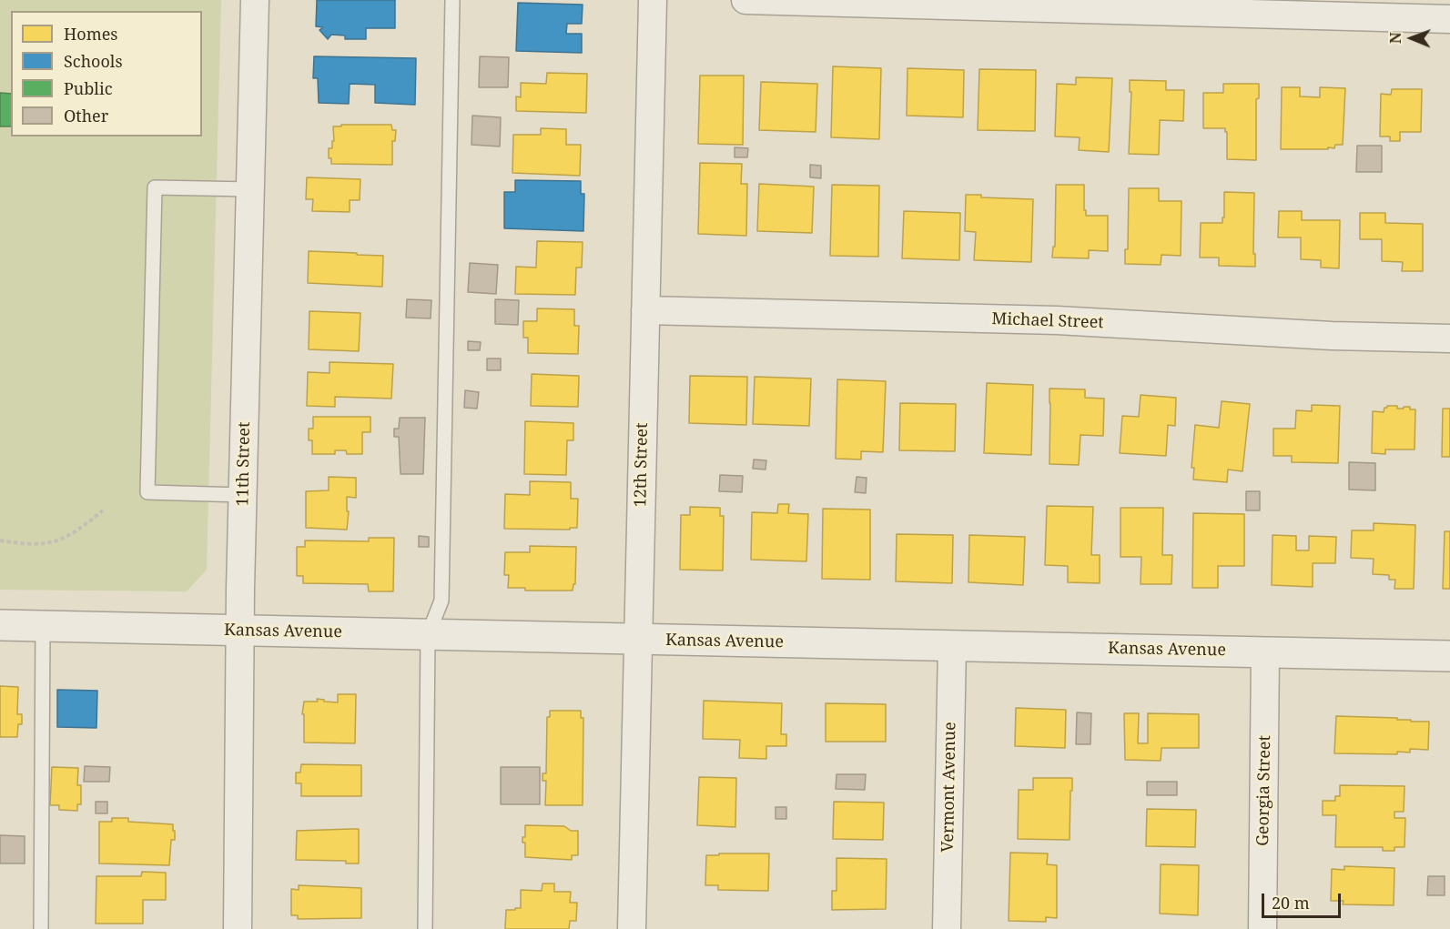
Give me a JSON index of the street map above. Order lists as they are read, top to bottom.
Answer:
{
  "streets": {
    "street": [
      "Michael Street",
      "11th Street",
      "12th Street",
      "Kansas Avenue",
      "Vermont Avenue",
      "Georgia Street"
    ]
  },
  "crossings": [
    ["Michael Street", "12th Street"],
    ["11th Street", "Kansas Avenue"],
    ["12th Street", "Kansas Avenue"],
    ["Kansas Avenue", "Vermont Avenue"],
    ["Kansas Avenue", "Georgia Street"]
  ],
  "legend": [
    "Homes",
    "Schools",
    "Public",
    "Other"
  ],
  "scale_bar": "20 m",
  "north": "left"
}
